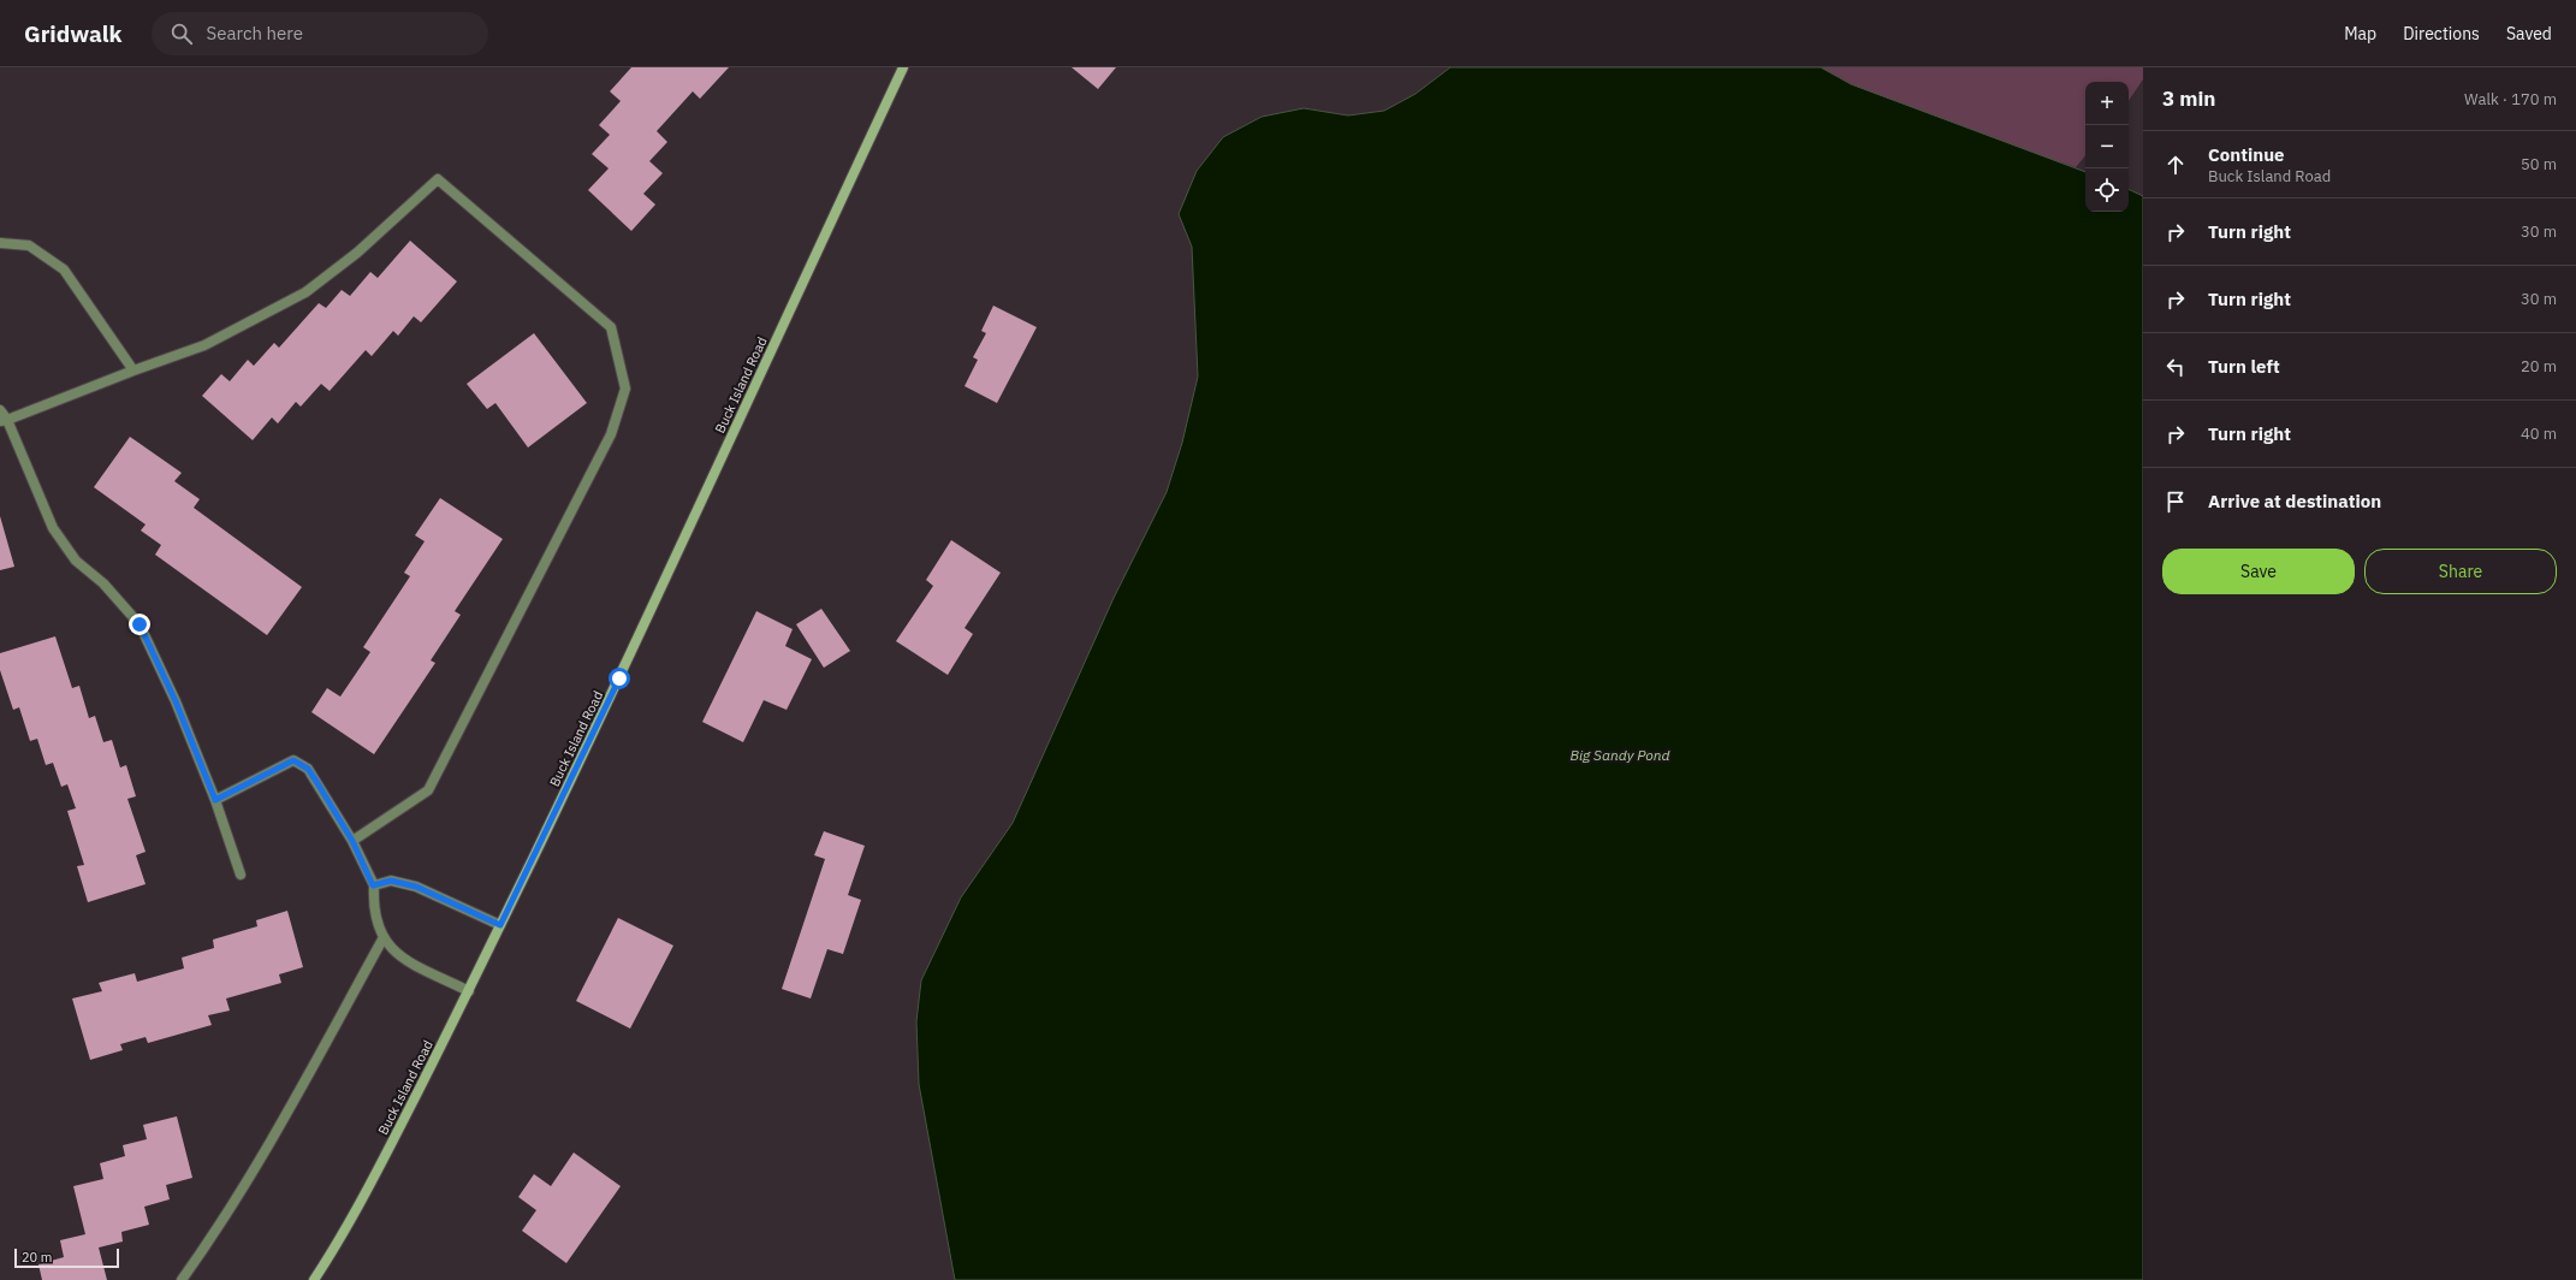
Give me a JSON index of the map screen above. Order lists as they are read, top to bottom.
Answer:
{
  "streets": {
    "main road": ["Buck Island Road"]
  },
  "water": ["Big Sandy Pond"],
  "scale_bar": "20 m",
  "page": {
    "header": "Gridwalk",
    "search": "Search here",
    "nav": ["Map", "Directions", "Saved"],
    "heading": ["3 min", "Walk · 170 m"],
    "map_buttons": ["+", "−"],
    "list": [
      ["Continue", "Buck Island Road", "50 m"],
      ["Turn right", "30 m"],
      ["Turn right", "30 m"],
      ["Turn left", "20 m"],
      ["Turn right", "40 m"],
      "Arrive at destination"
    ],
    "buttons": ["Save", "Share"],
    "scale": "20 m"
  }
}
